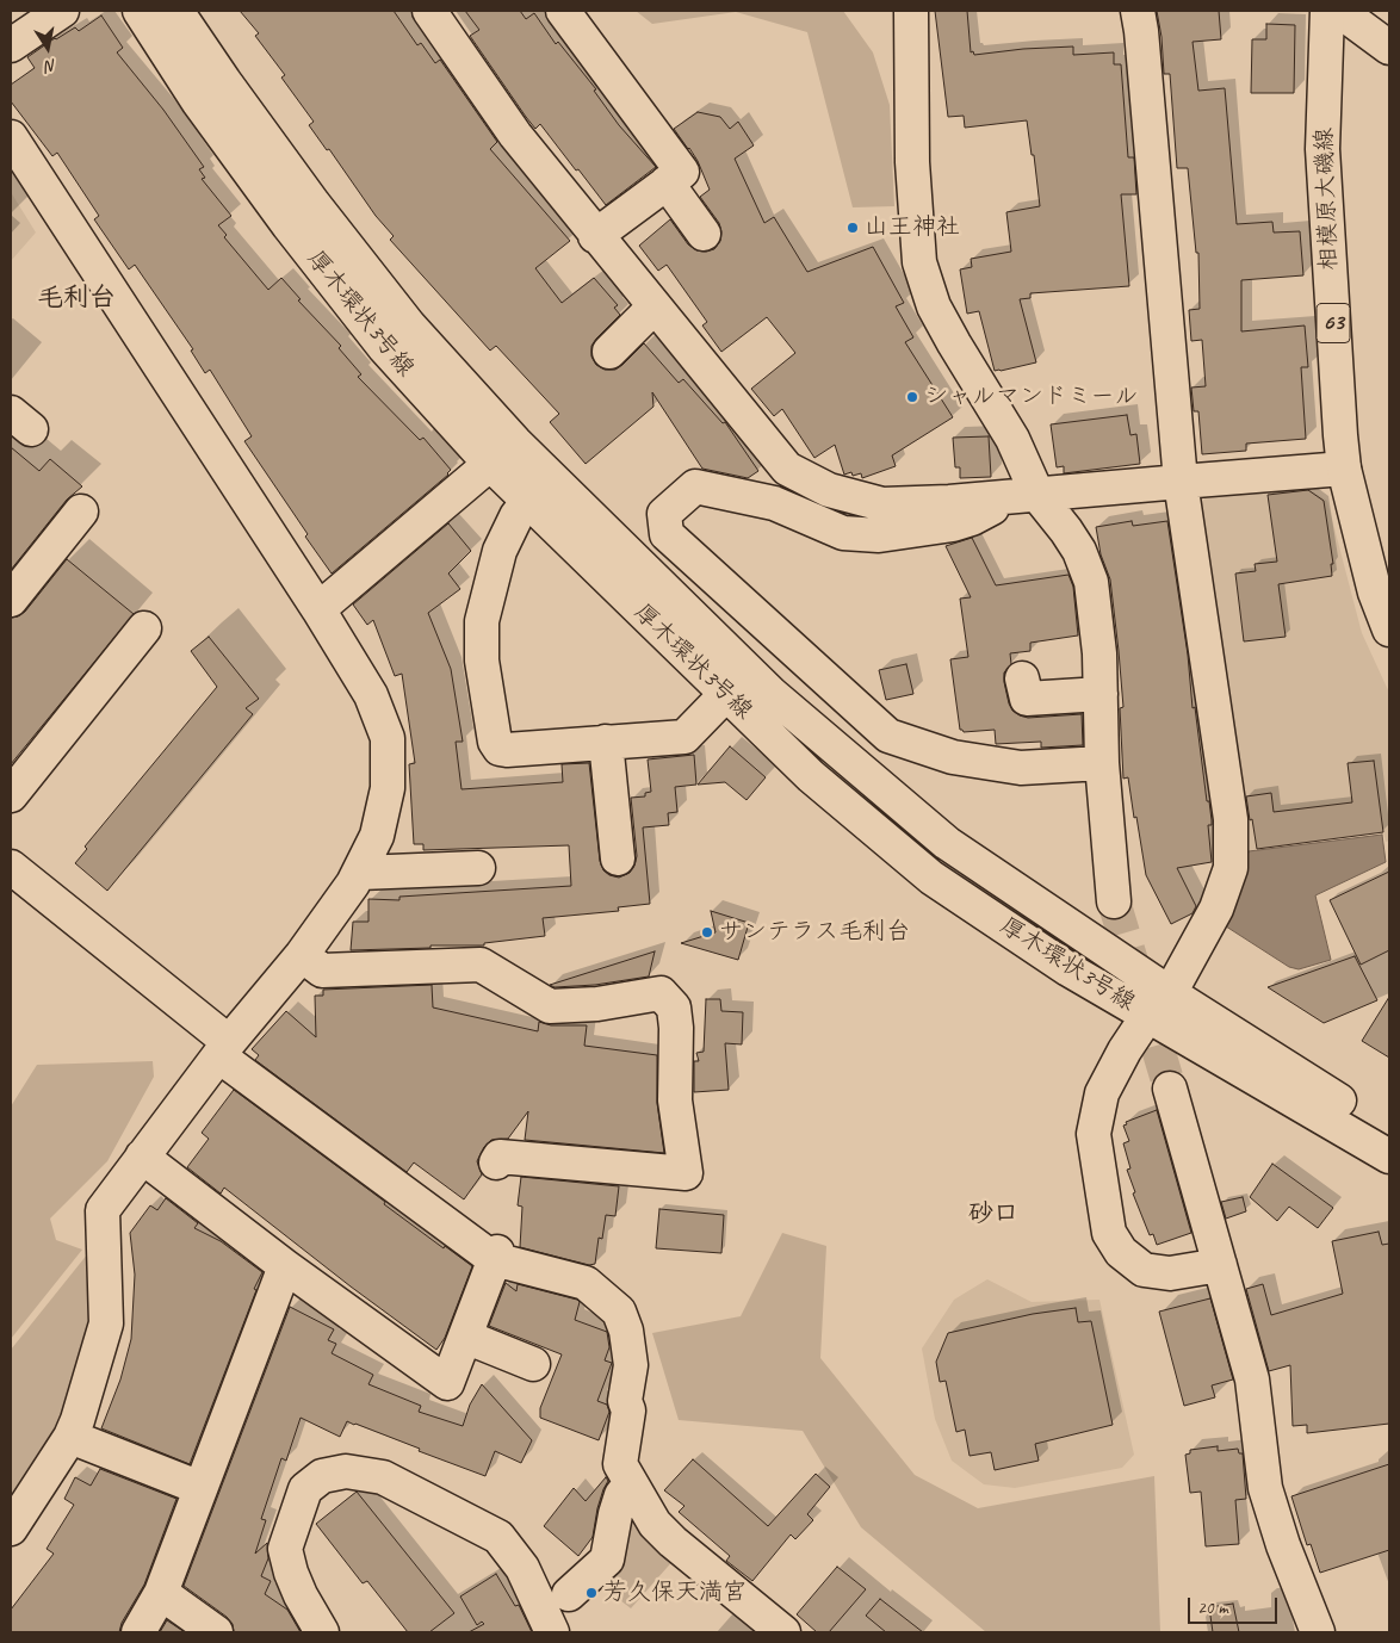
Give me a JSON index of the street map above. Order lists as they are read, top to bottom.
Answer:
{
  "streets": {
    "street": ["相模原大磯線", "厚木環状3号線", "63"]
  },
  "districts": ["毛利台", "砂口"],
  "places": [
    "山王神社",
    "シャルマンドミール",
    "サンテラス毛利台",
    "芳久保天満宮"
  ],
  "scale_bar": "20 m",
  "north": "bottom"
}
